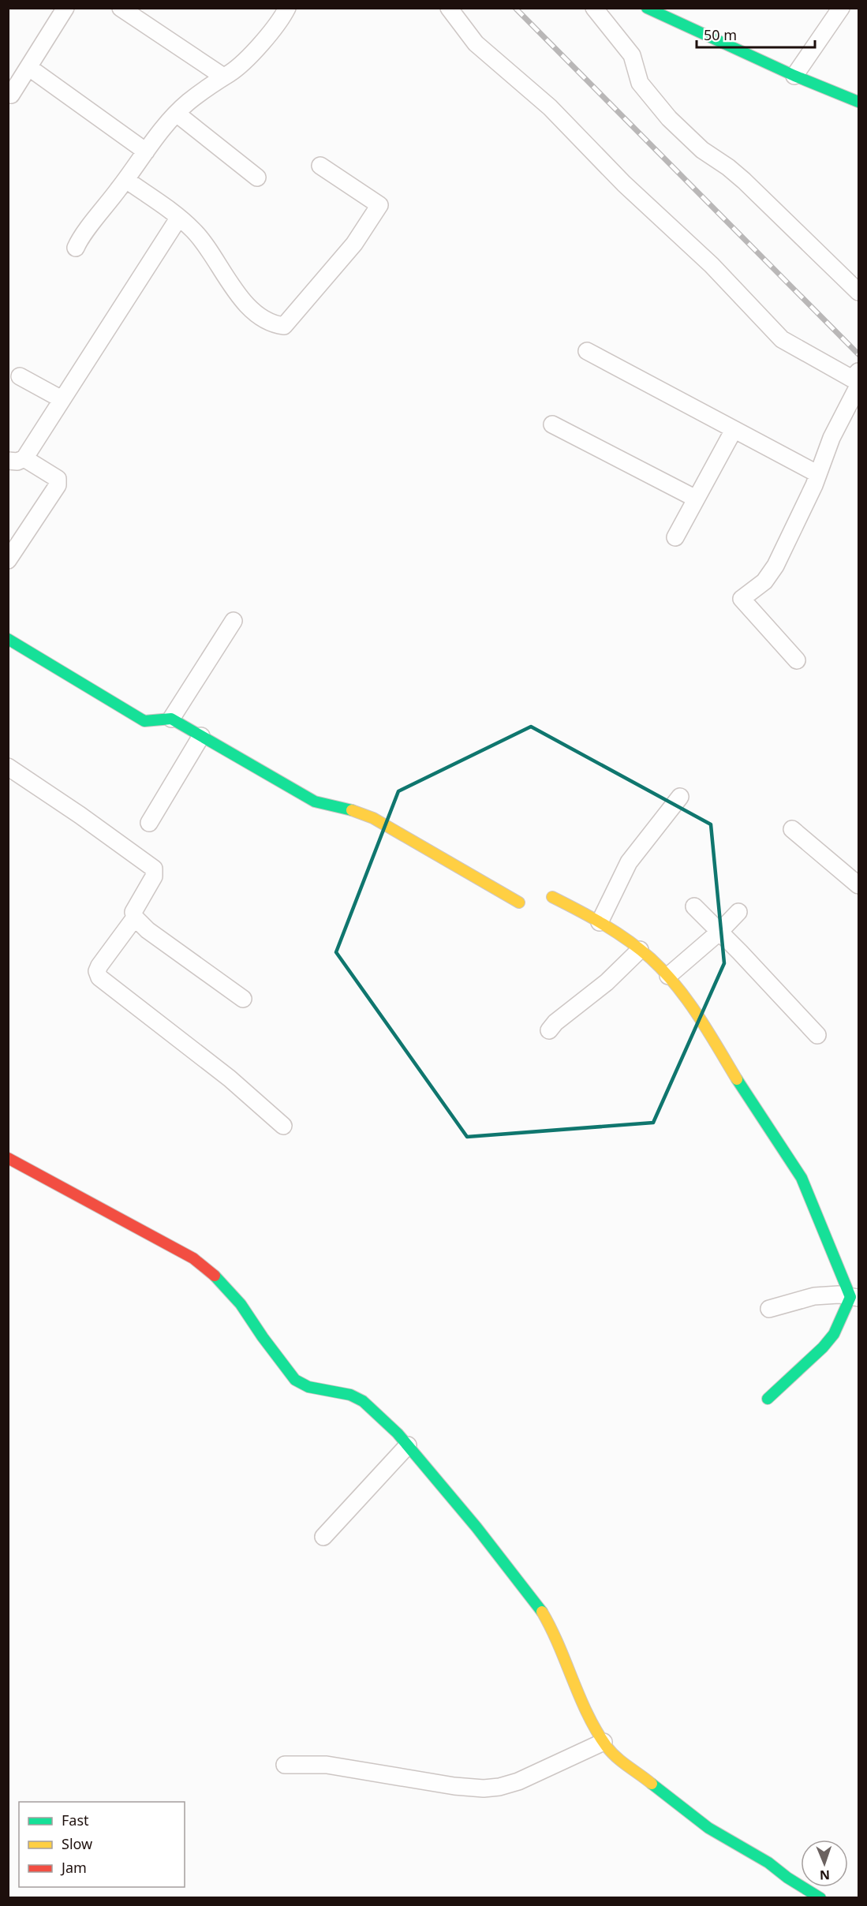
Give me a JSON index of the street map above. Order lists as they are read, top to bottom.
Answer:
{
  "legend": ["Fast", "Slow", "Jam"],
  "scale_bar": "50 m",
  "north": "bottom"
}
